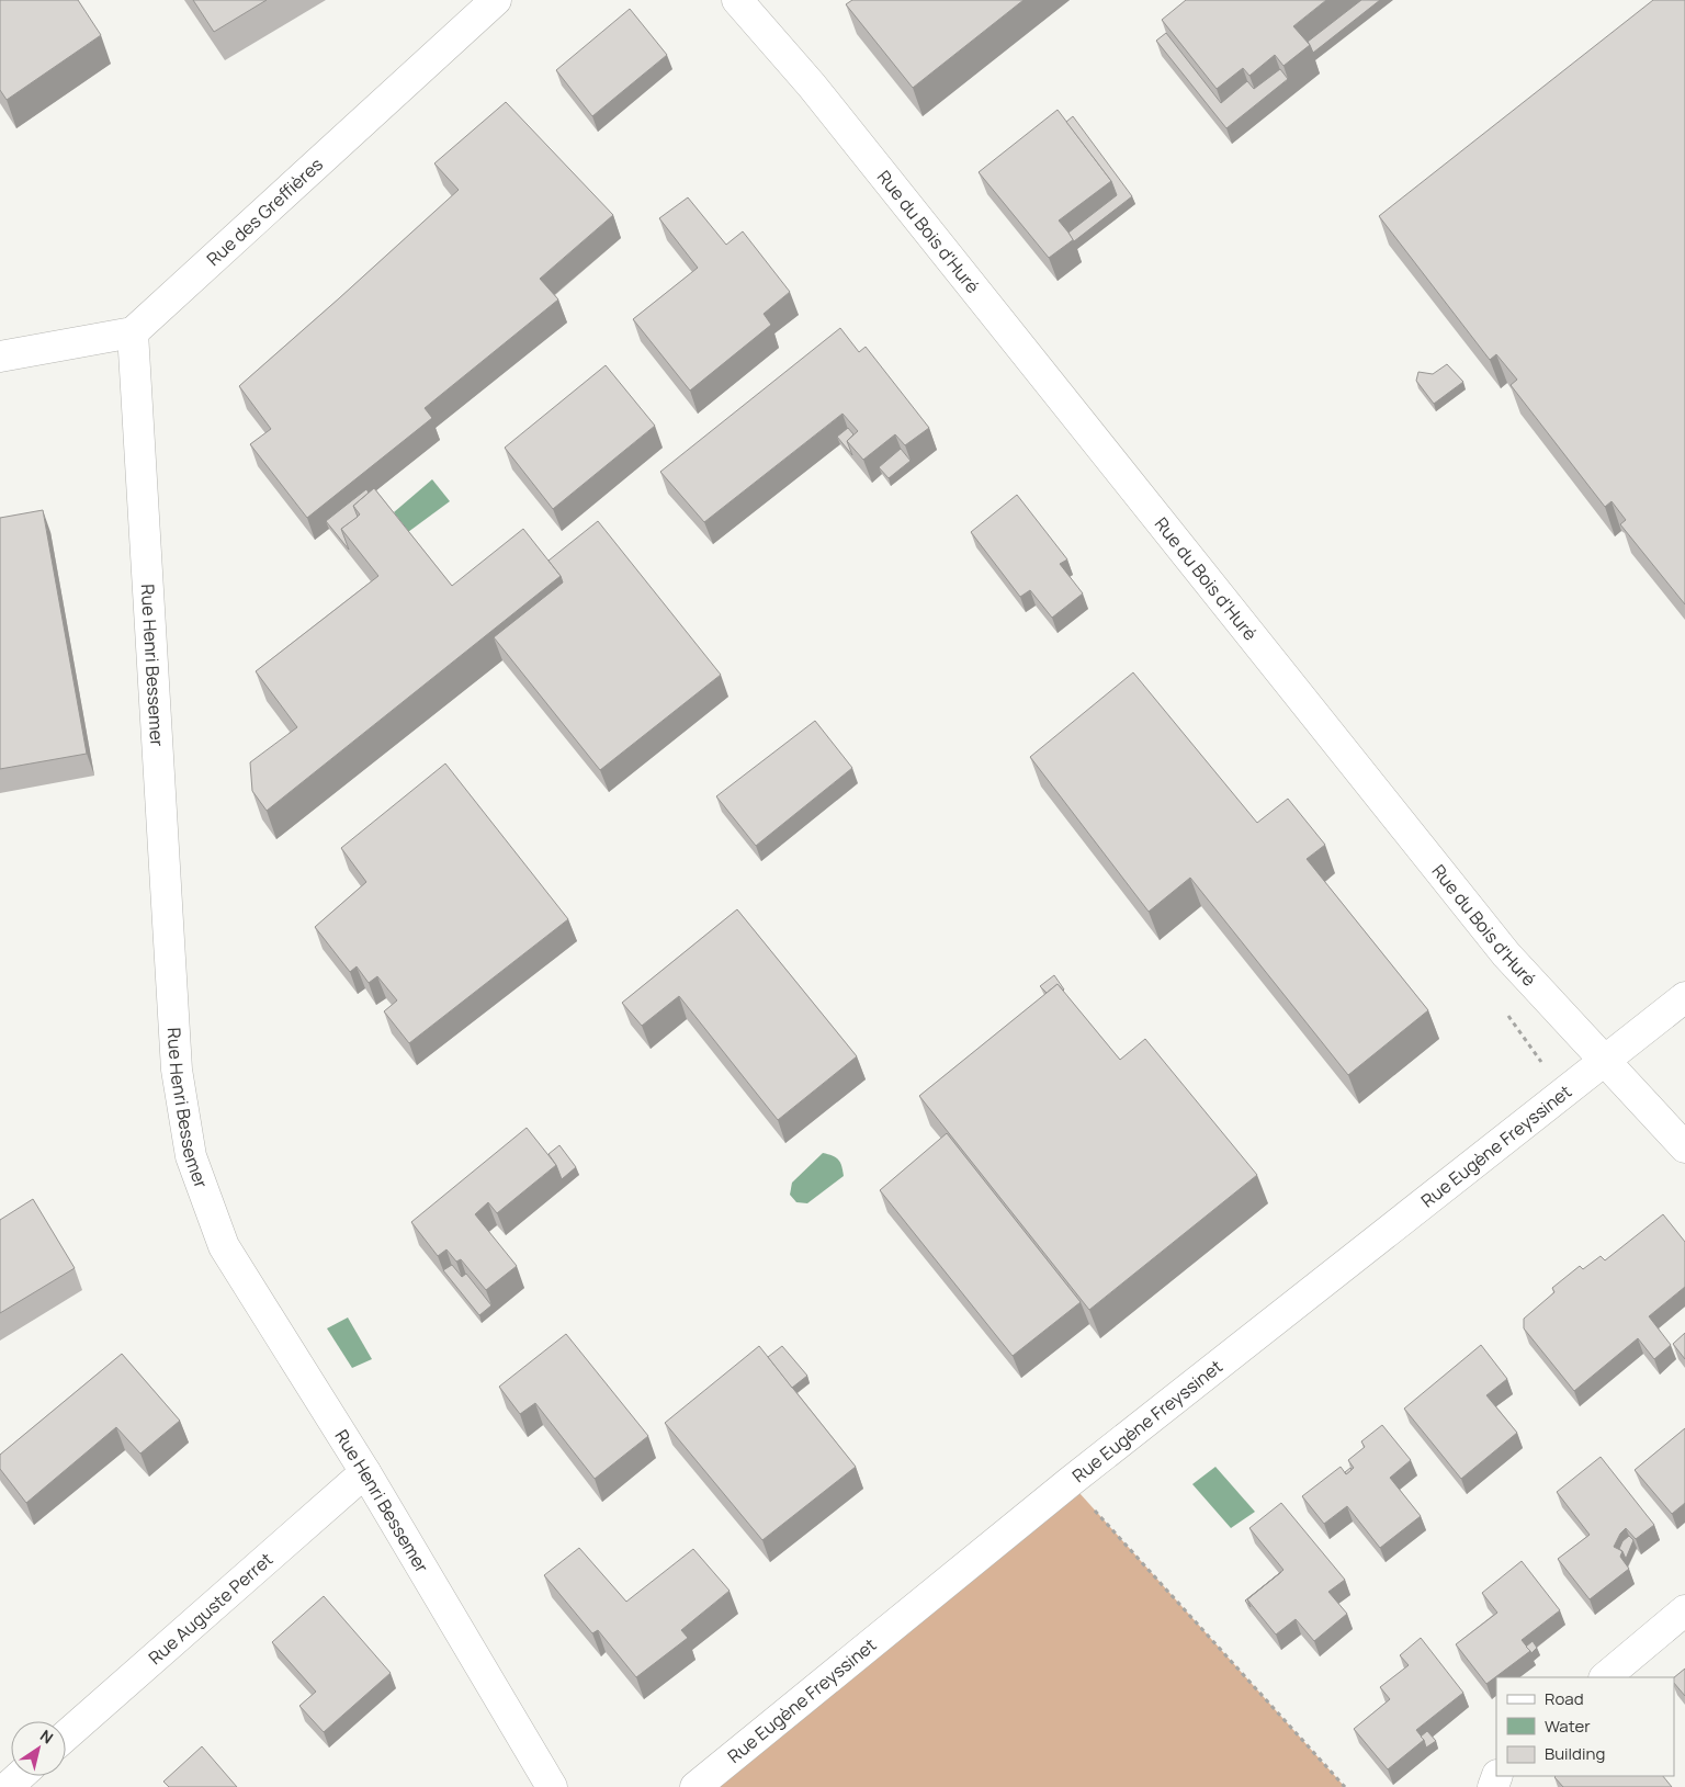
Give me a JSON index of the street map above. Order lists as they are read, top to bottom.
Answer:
{
  "streets": {
    "street": [
      "Rue des Greffières",
      "Rue du Bois d'Huré",
      "Rue Henri Bessemer",
      "Rue Eugène Freyssinet",
      "Rue Auguste Perret"
    ]
  },
  "crossings": [
    ["Rue des Greffières", "Rue Henri Bessemer"],
    ["Rue du Bois d'Huré", "Rue Eugène Freyssinet"],
    ["Rue Henri Bessemer", "Rue Auguste Perret"]
  ],
  "legend": ["Road", "Water", "Building"],
  "north": "top right"
}
